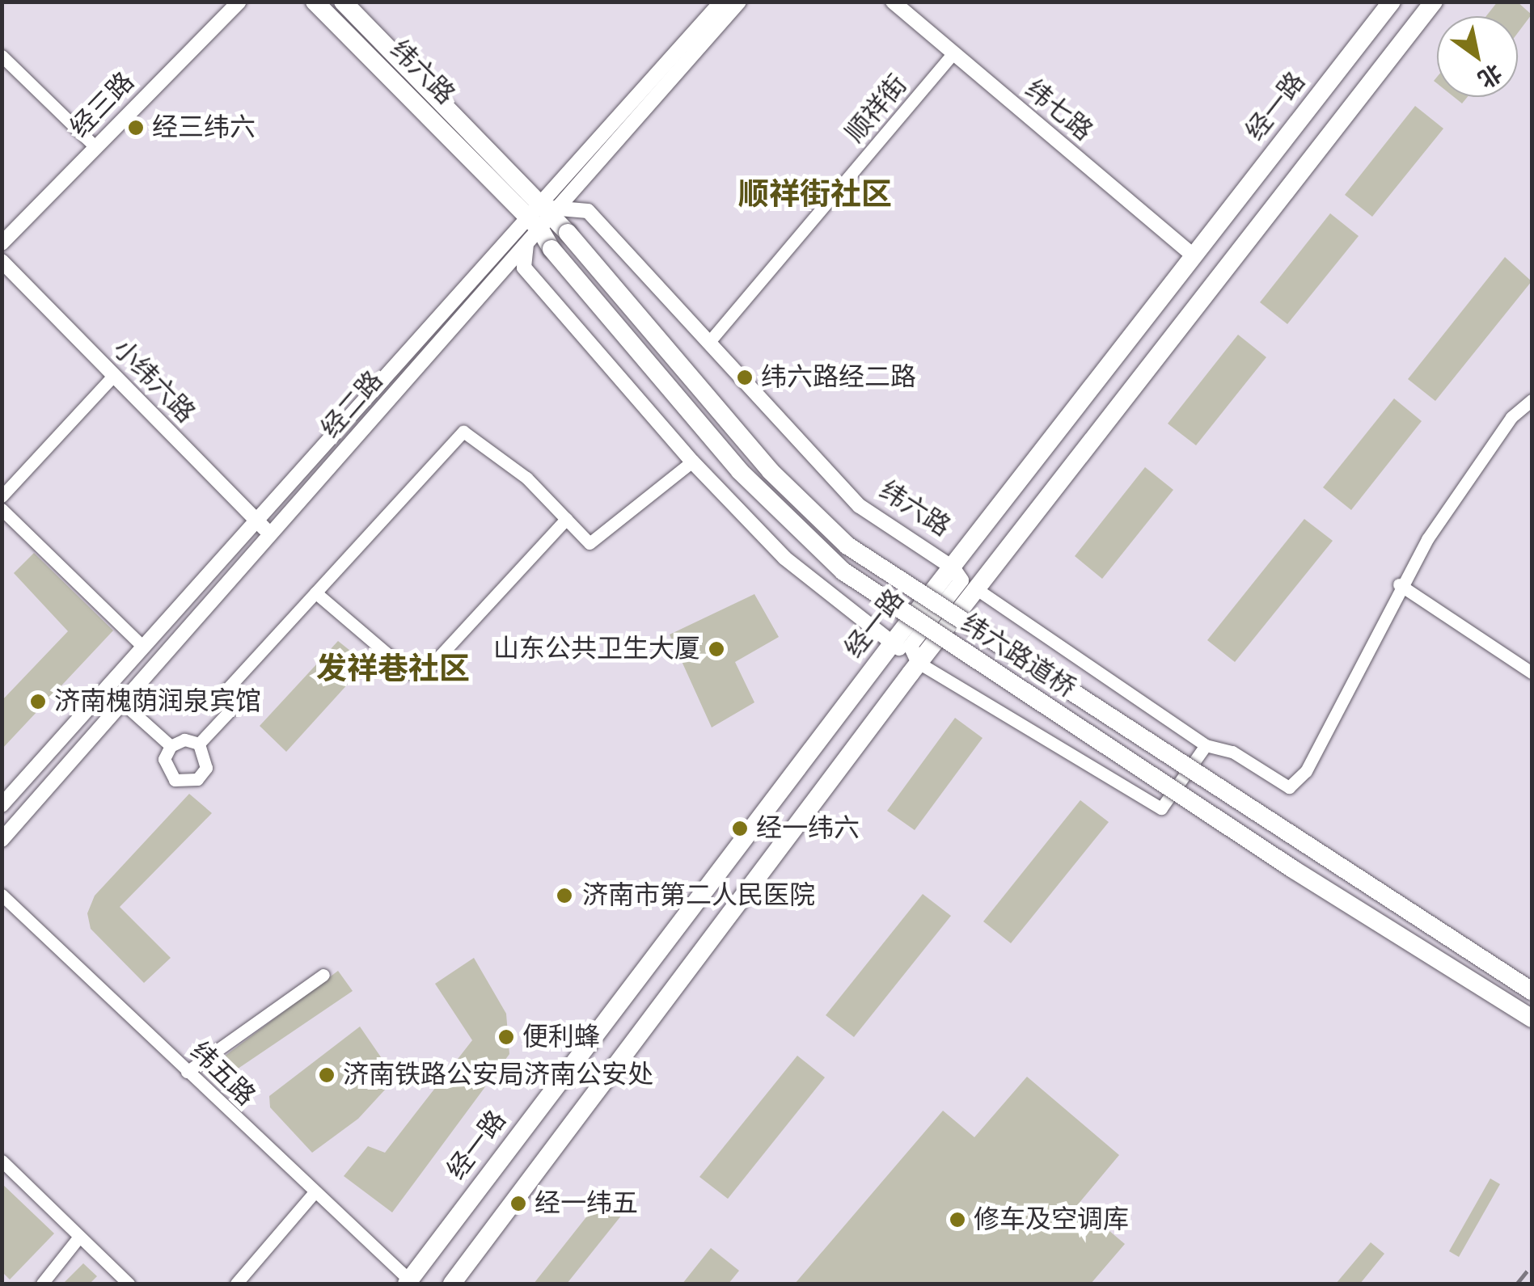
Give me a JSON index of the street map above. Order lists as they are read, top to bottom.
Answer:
{
  "streets": {
    "main road": ["纬六路", "经一路", "纬六路道桥"],
    "street": [
      "经三路",
      "顺祥街",
      "纬七路",
      "小纬六路",
      "经二路",
      "纬五路"
    ]
  },
  "crossings": [
    ["纬六路", "经一路"],
    ["纬六路", "顺祥街"],
    ["纬六路", "经二路"],
    ["纬六路", "纬六路道桥"],
    ["经一路", "纬七路"],
    ["经一路", "纬五路"],
    ["顺祥街", "纬七路"],
    ["小纬六路", "经二路"]
  ],
  "districts": ["顺祥街社区", "发祥巷社区"],
  "places": [
    "经三纬六",
    "纬六路经二路",
    "山东公共卫生大厦",
    "济南槐荫润泉宾馆",
    "经一纬六",
    "济南市第二人民医院",
    "便利蜂",
    "济南铁路公安局济南公安处",
    "经一纬五",
    "修车及空调库"
  ],
  "north": "bottom right"
}
